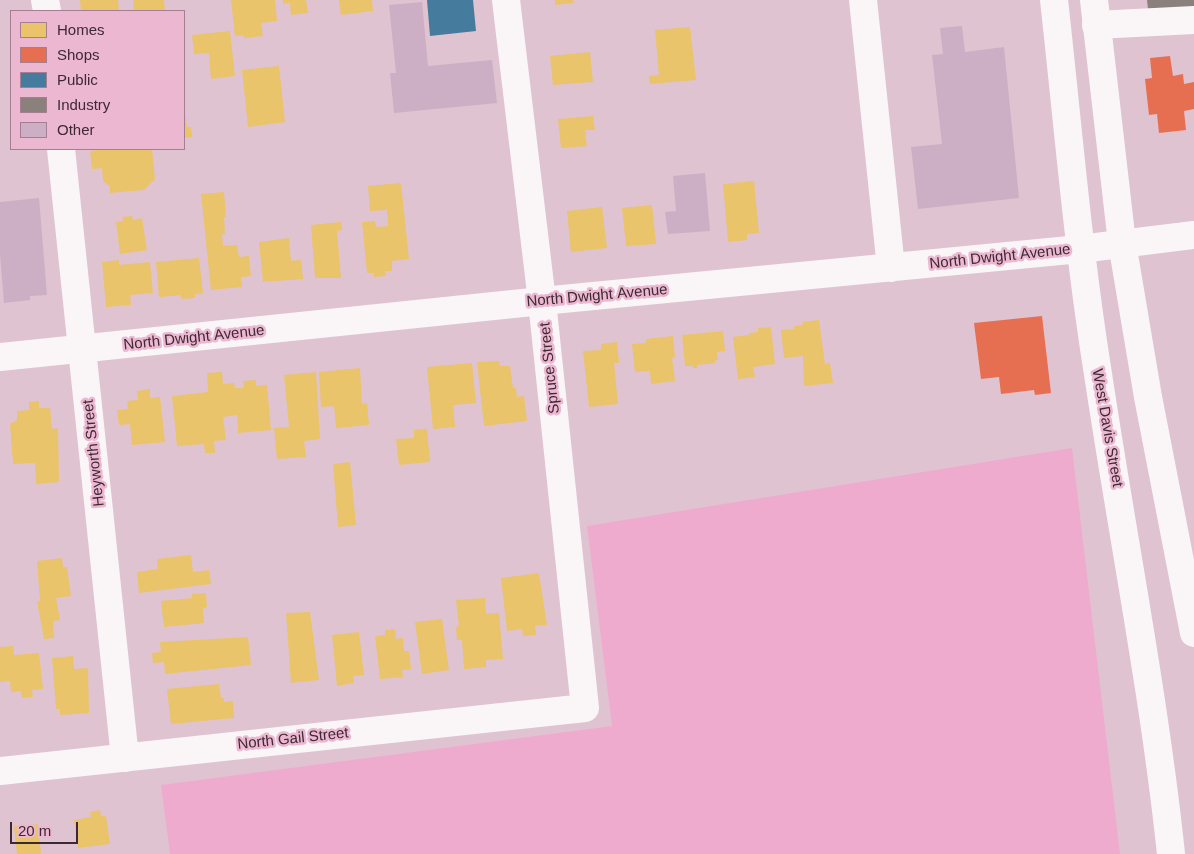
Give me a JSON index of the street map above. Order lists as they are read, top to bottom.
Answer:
{
  "streets": {
    "street": [
      "North Dwight Avenue",
      "Spruce Street",
      "West Davis Street",
      "Heyworth Street",
      "North Gail Street"
    ]
  },
  "crossings": [
    ["North Dwight Avenue", "Spruce Street"],
    ["North Dwight Avenue", "West Davis Street"],
    ["North Dwight Avenue", "Heyworth Street"],
    ["Spruce Street", "North Gail Street"],
    ["Heyworth Street", "North Gail Street"]
  ],
  "legend": [
    "Homes",
    "Shops",
    "Public",
    "Industry",
    "Other"
  ],
  "scale_bar": "20 m"
}
